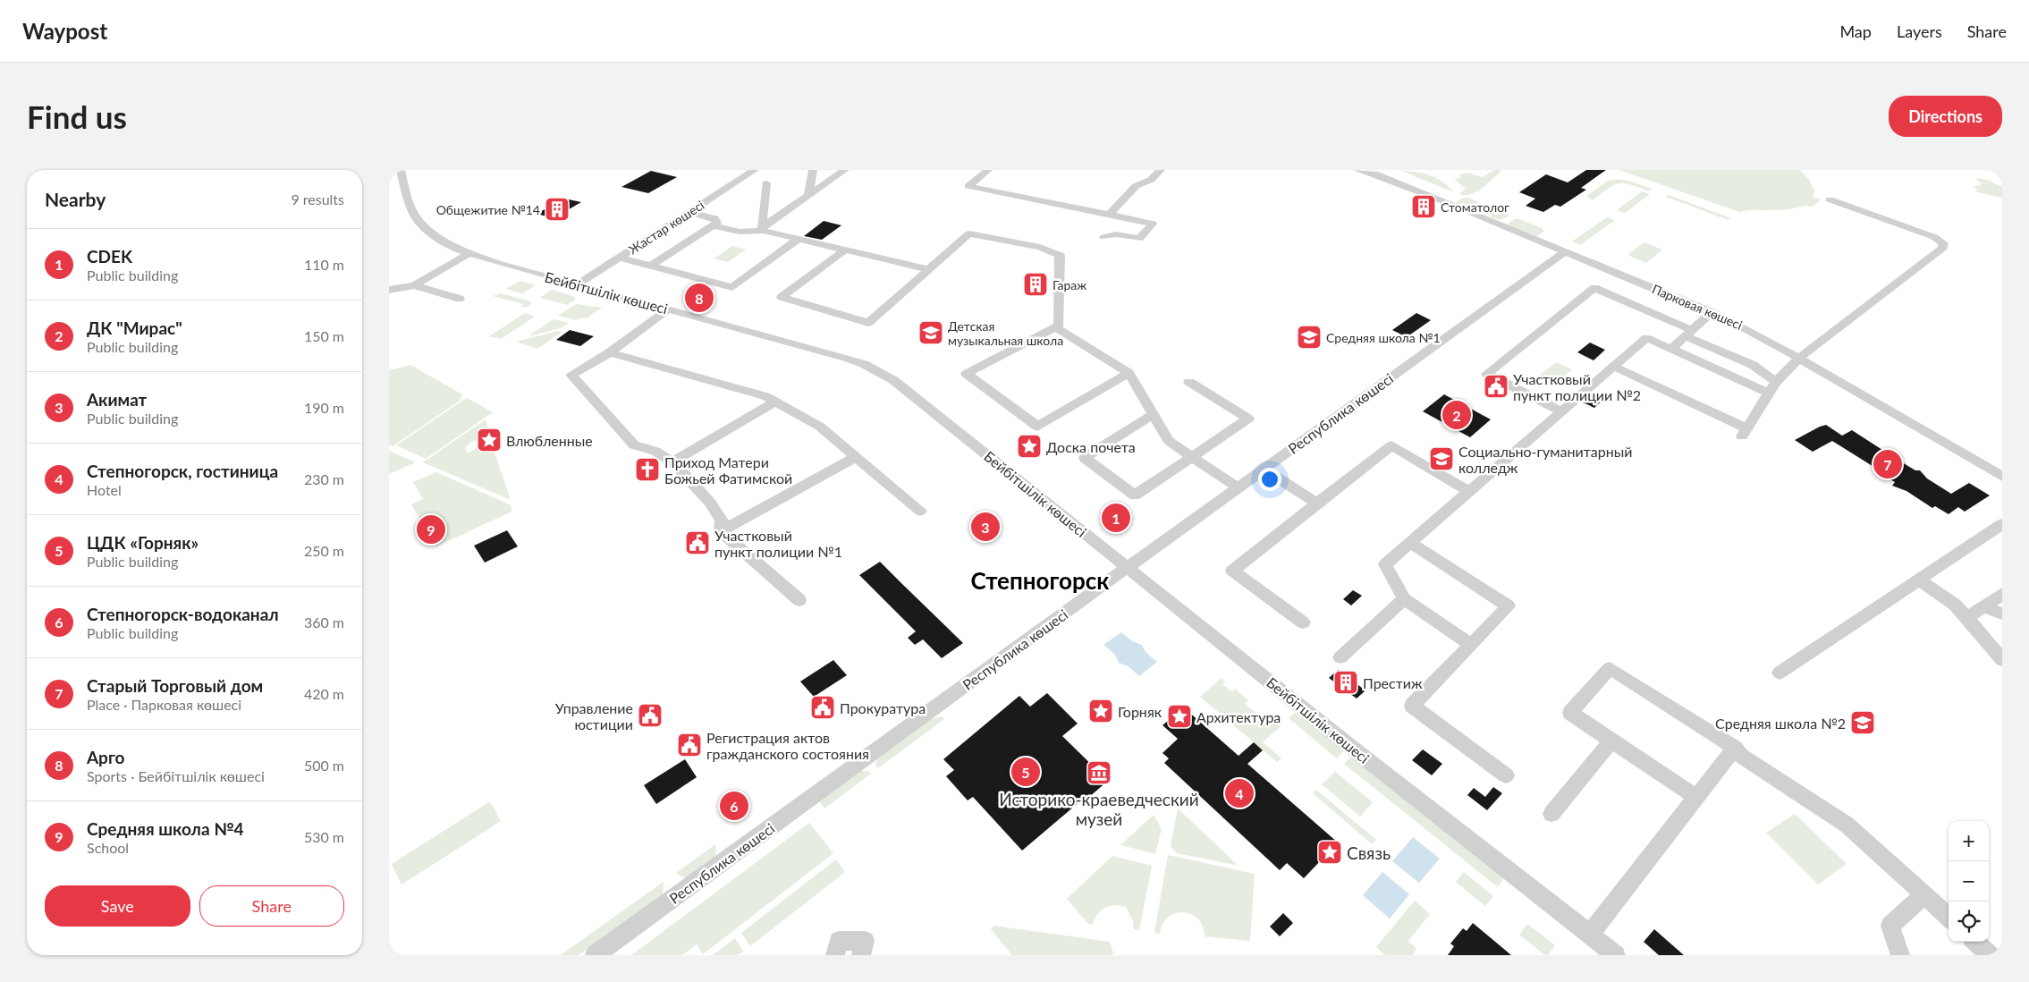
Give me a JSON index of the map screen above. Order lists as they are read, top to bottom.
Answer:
{
  "streets": {
    "street": [
      "Жастар көшесі",
      "Бейбітшілік көшесі",
      "Парковая көшесі",
      "Республика көшесі"
    ]
  },
  "crossings": [
    ["Жастар көшесі", "Бейбітшілік көшесі"],
    ["Бейбітшілік көшесі", "Республика көшесі"],
    ["Парковая көшесі", "Республика көшесі"]
  ],
  "districts": ["Степногорск"],
  "places": {
    "building": [
      "Стоматолог",
      "Общежитие №14",
      "Гараж",
      "Престиж"
    ],
    "school or university": [
      "Детская музыкальная школа",
      "Средняя школа №1",
      "Социально-гуманитарный колледж",
      "Средняя школа №2"
    ],
    "public building": [
      "Участковый пункт полиции №2",
      "Участковый пункт полиции №1",
      "Прокуратура",
      "Управление юстиции",
      "Регистрация актов гражданского состояния"
    ],
    "place": [
      "Влюбленные",
      "Доска почета",
      "Горняк",
      "Архитектура",
      "Связь"
    ],
    "church": ["Приход Матери Божьей Фатимской"],
    "museum": ["Историко-краеведческий музей"]
  },
  "page": {
    "header": "Waypost",
    "nav": ["Map", "Layers", "Share"],
    "buttons": [
      "Directions",
      ["Save", "Share"]
    ],
    "title": "Find us",
    "heading": ["Nearby", "9 results"],
    "list": [
      {
        "mark": "1",
        "name": "CDEK",
        "note": "Public building",
        "value": "110 m"
      },
      {
        "mark": "2",
        "name": "ДК \"Мирас\"",
        "note": "Public building",
        "value": "150 m"
      },
      {
        "mark": "3",
        "name": "Акимат",
        "note": "Public building",
        "value": "190 m"
      },
      {
        "mark": "4",
        "name": "Степногорск, гостиница",
        "note": "Hotel",
        "value": "230 m"
      },
      {
        "mark": "5",
        "name": "ЦДК «Горняк»",
        "note": "Public building",
        "value": "250 m"
      },
      {
        "mark": "6",
        "name": "Степногорск-водоканал",
        "note": "Public building",
        "value": "360 m"
      },
      {
        "mark": "7",
        "name": "Старый Торговый дом",
        "note": "Place · Парковая көшесі",
        "value": "420 m"
      },
      {
        "mark": "8",
        "name": "Арго",
        "note": "Sports · Бейбітшілік көшесі",
        "value": "500 m"
      },
      {
        "mark": "9",
        "name": "Средняя школа №4",
        "note": "School",
        "value": "530 m"
      }
    ],
    "pins": [
      "8",
      "2",
      "7",
      "1",
      "3",
      "9",
      "5",
      "4",
      "6"
    ],
    "map_buttons": ["+", "−"]
  }
}
